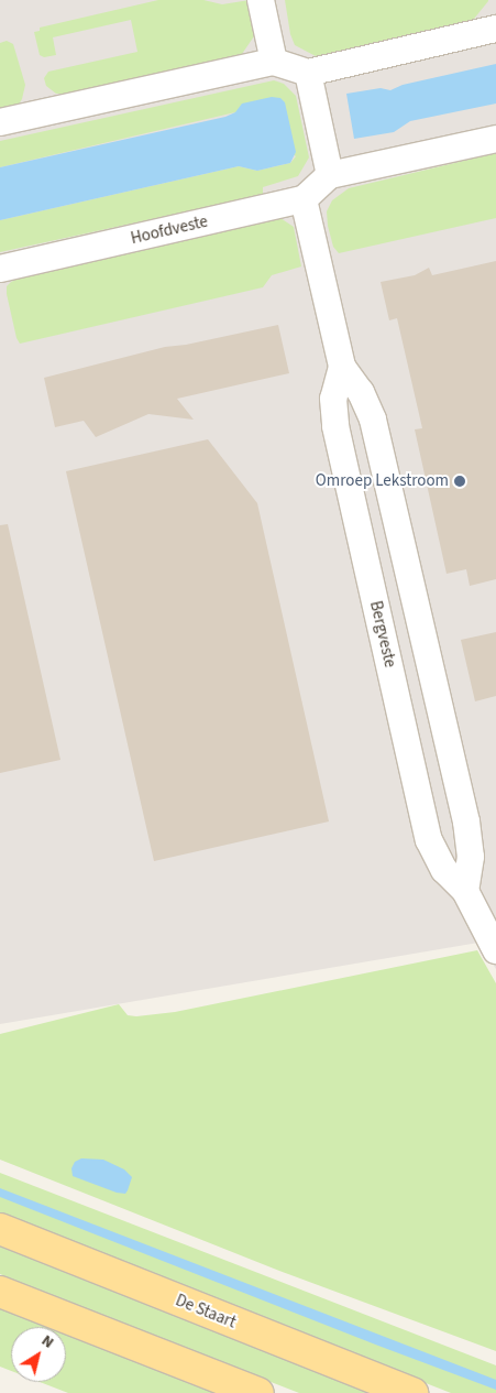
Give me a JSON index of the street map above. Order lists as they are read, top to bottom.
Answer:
{
  "streets": {
    "main road": ["De Staart"],
    "street": ["Hoofdveste", "Bergveste"]
  },
  "crossings": [
    ["Hoofdveste", "Bergveste"]
  ],
  "places": ["Omroep Lekstroom"],
  "north": "top right"
}
